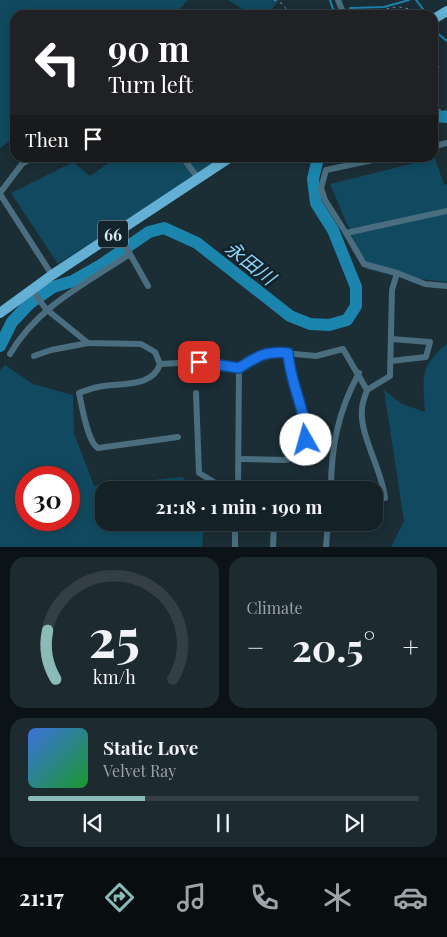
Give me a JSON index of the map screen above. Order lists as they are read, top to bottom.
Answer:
{
  "streets": {
    "main road": ["66"]
  },
  "water": ["永田川"],
  "page": {
    "turn": ["90 m", "Turn left"],
    "then": "Then",
    "limit": "30",
    "trip": "21:18 · 1 min · 190 m",
    "tile": "Climate",
    "heat": ["−", "20.5°", "+"],
    "song": ["Static Love", "Velvet Ray"],
    "tabs": "21:17",
    "gauge": ["25", "km/h"]
  }
}
